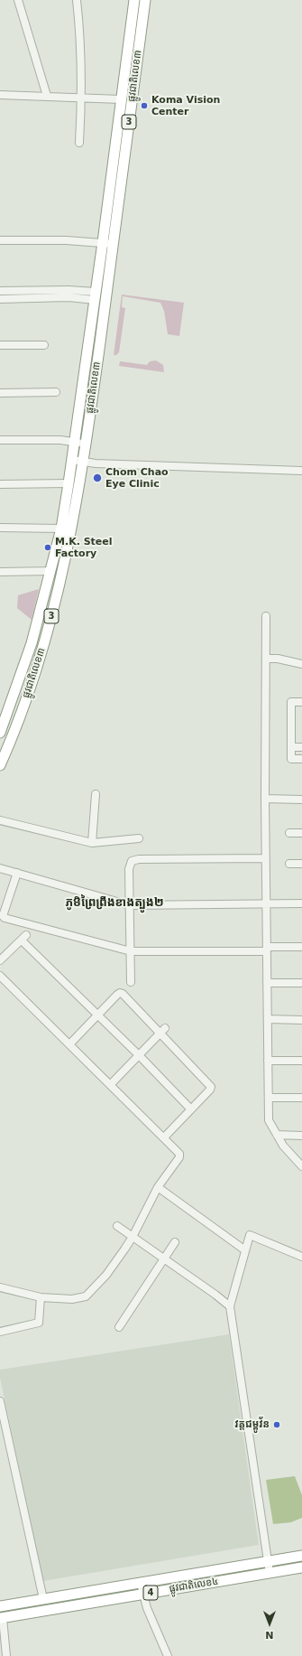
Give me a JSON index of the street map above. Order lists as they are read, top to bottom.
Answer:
{
  "streets": {
    "highway": [
      "ផ្លូវជាតិលេខ៣",
      "3",
      "ផ្លូវជាតិលេខ៤",
      "4"
    ]
  },
  "districts": ["ភូមិព្រៃព្រីងខាងត្បូង២"],
  "places": [
    "Koma Vision Center",
    "Chom Chao Eye Clinic",
    "M.K. Steel Factory",
    "វត្តជម្ពូវ័ន"
  ],
  "north": "bottom"
}
